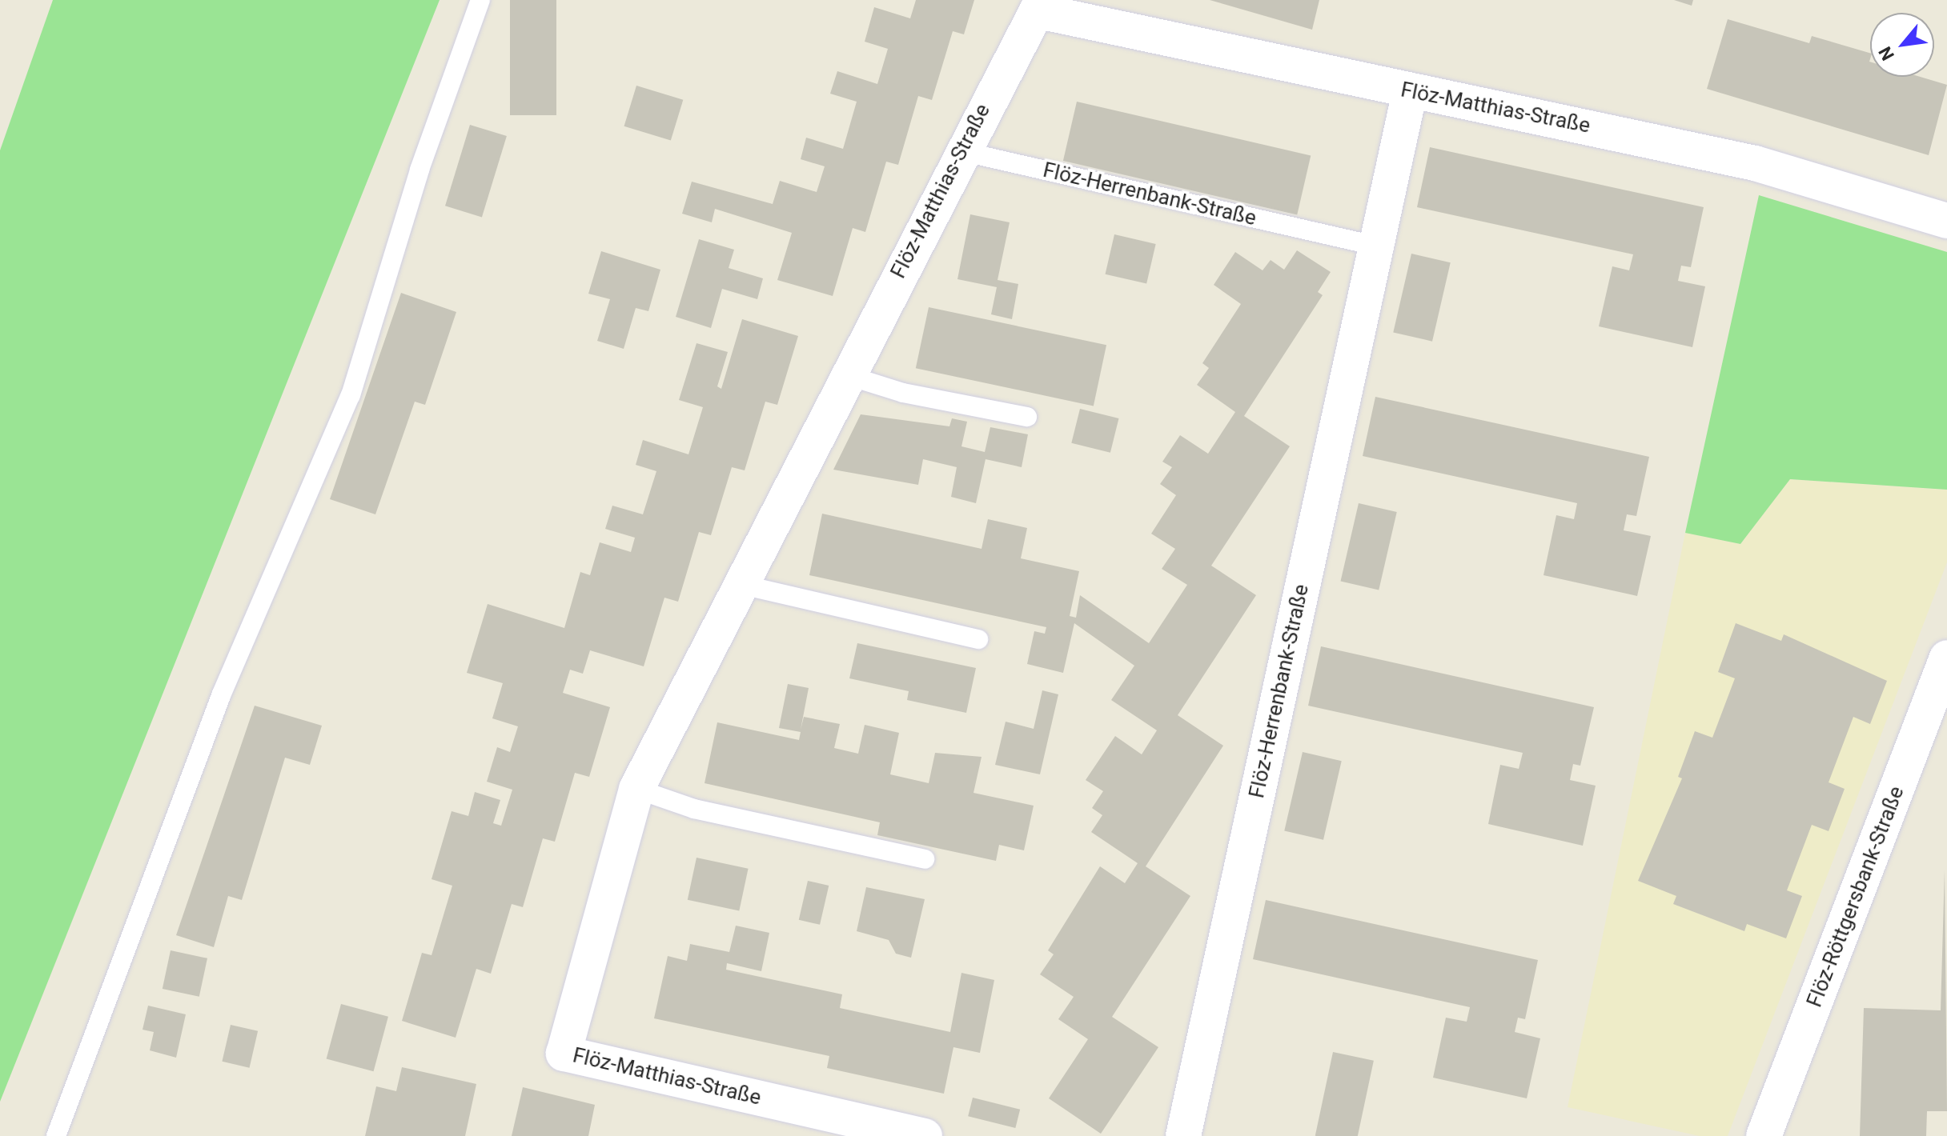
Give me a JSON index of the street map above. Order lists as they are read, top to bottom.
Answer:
{
  "streets": {
    "street": ["Flöz-Matthias-Straße", "Flöz-Herrenbank-Straße", "Flöz-Röttgersbank-Straße"]
  },
  "crossings": [
    ["Flöz-Matthias-Straße", "Flöz-Herrenbank-Straße"]
  ],
  "north": "bottom left"
}
